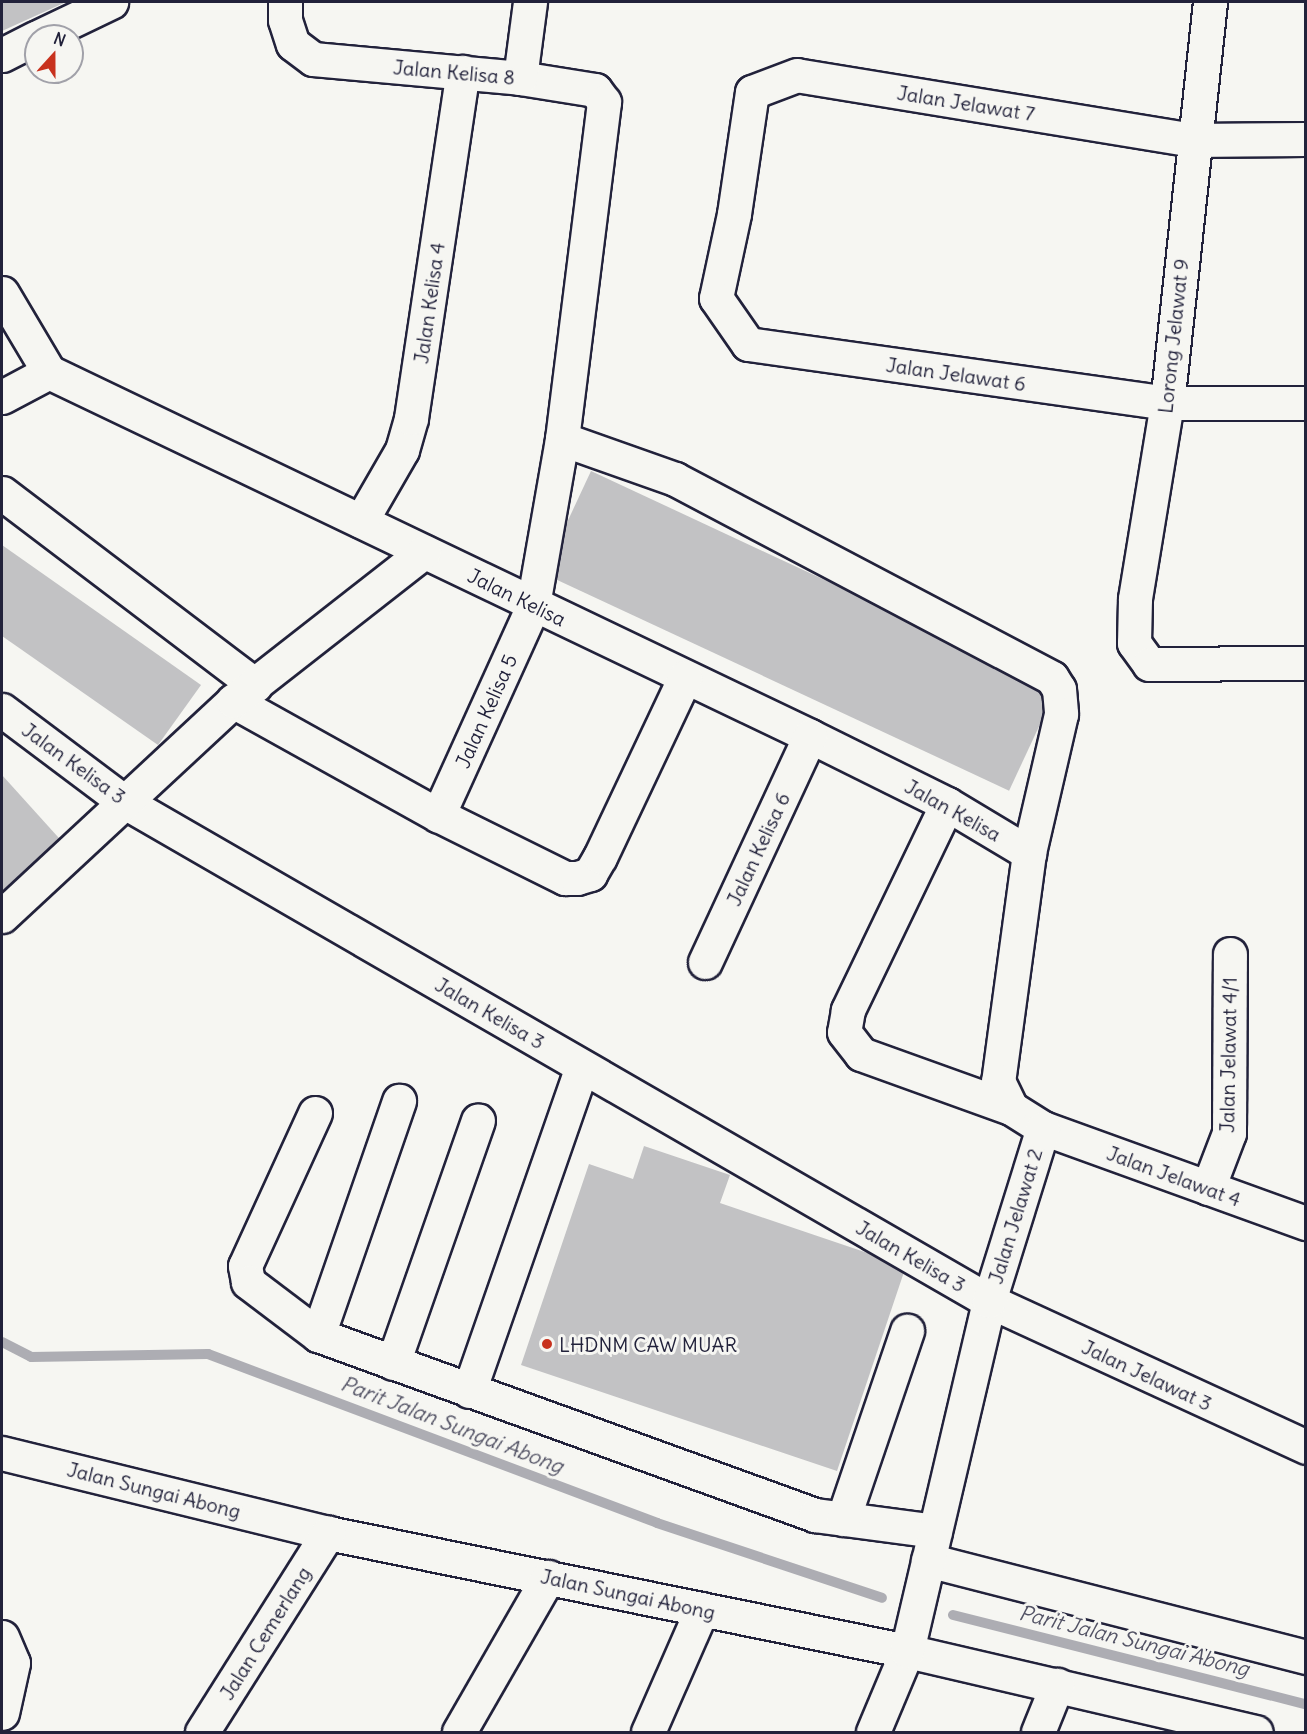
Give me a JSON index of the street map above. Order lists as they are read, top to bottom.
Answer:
{
  "streets": {
    "street": [
      "Jalan Kelisa 8",
      "Jalan Jelawat 7",
      "Jalan Kelisa 4",
      "Lorong Jelawat 9",
      "Jalan Jelawat 6",
      "Jalan Kelisa",
      "Jalan Kelisa 5",
      "Jalan Kelisa 3",
      "Jalan Kelisa 6",
      "Jalan Jelawat 4/1",
      "Jalan Jelawat 4",
      "Jalan Jelawat 2",
      "Jalan Jelawat 3",
      "Jalan Sungai Abong",
      "Jalan Cemerlang"
    ]
  },
  "crossings": [
    ["Jalan Kelisa 8", "Jalan Kelisa 4"],
    ["Jalan Kelisa 8", "Jalan Kelisa 5"],
    ["Jalan Jelawat 7", "Lorong Jelawat 9"],
    ["Jalan Jelawat 7", "Jalan Jelawat 6"],
    ["Jalan Kelisa 4", "Jalan Kelisa"],
    ["Lorong Jelawat 9", "Jalan Jelawat 6"],
    ["Jalan Kelisa", "Jalan Kelisa 5"],
    ["Jalan Kelisa", "Jalan Kelisa 6"],
    ["Jalan Kelisa", "Jalan Jelawat 2"],
    ["Jalan Kelisa 3", "Jalan Jelawat 2"],
    ["Jalan Kelisa 3", "Jalan Jelawat 3"],
    ["Jalan Jelawat 4/1", "Jalan Jelawat 4"],
    ["Jalan Jelawat 4", "Jalan Jelawat 2"],
    ["Jalan Jelawat 2", "Jalan Jelawat 3"],
    ["Jalan Sungai Abong", "Jalan Cemerlang"]
  ],
  "water": ["Parit Jalan Sungai Abong"],
  "places": ["LHDNM CAW MUAR"],
  "north": "top"
}
